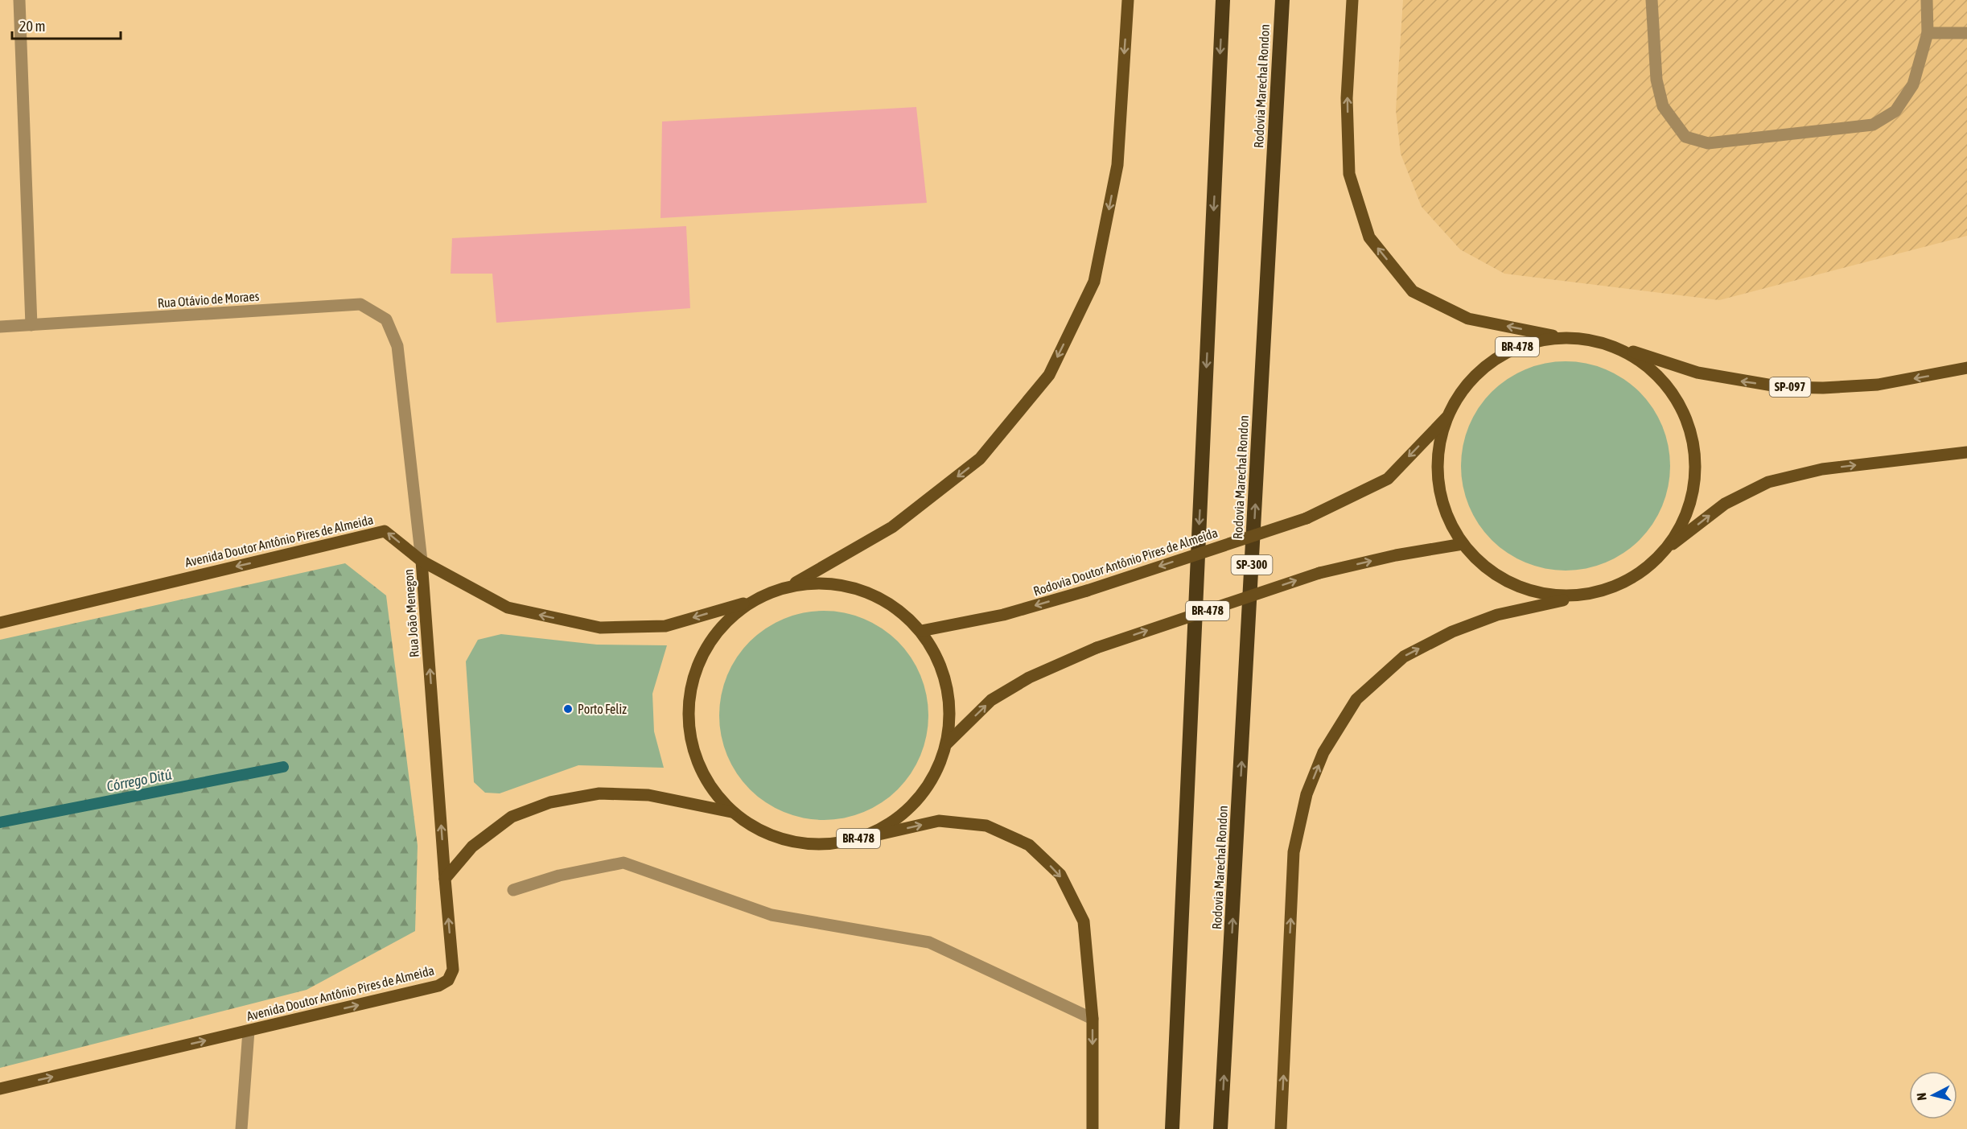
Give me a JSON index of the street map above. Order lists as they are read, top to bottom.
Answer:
{
  "streets": {
    "highway": ["Rodovia Marechal Rondon", "SP-300"],
    "main road": [
      "BR-478",
      "SP-097",
      "Avenida Doutor Antônio Pires de Almeida",
      "Rodovia Doutor Antônio Pires de Almeida",
      "Rua João Menegon"
    ],
    "street": ["Rua Otávio de Moraes"]
  },
  "crossings": [
    ["Rua Otávio de Moraes", "Rua João Menegon"],
    ["BR-478", "SP-097"],
    ["BR-478", "Avenida Doutor Antônio Pires de Almeida"],
    ["BR-478", "Rodovia Doutor Antônio Pires de Almeida"],
    ["BR-478", "Rua João Menegon"],
    ["Avenida Doutor Antônio Pires de Almeida", "Rua João Menegon"]
  ],
  "one_way": ["Rua João Menegon"],
  "water": ["Córrego Ditú"],
  "places": ["Porto Feliz"],
  "scale_bar": "20 m",
  "north": "left"
}
